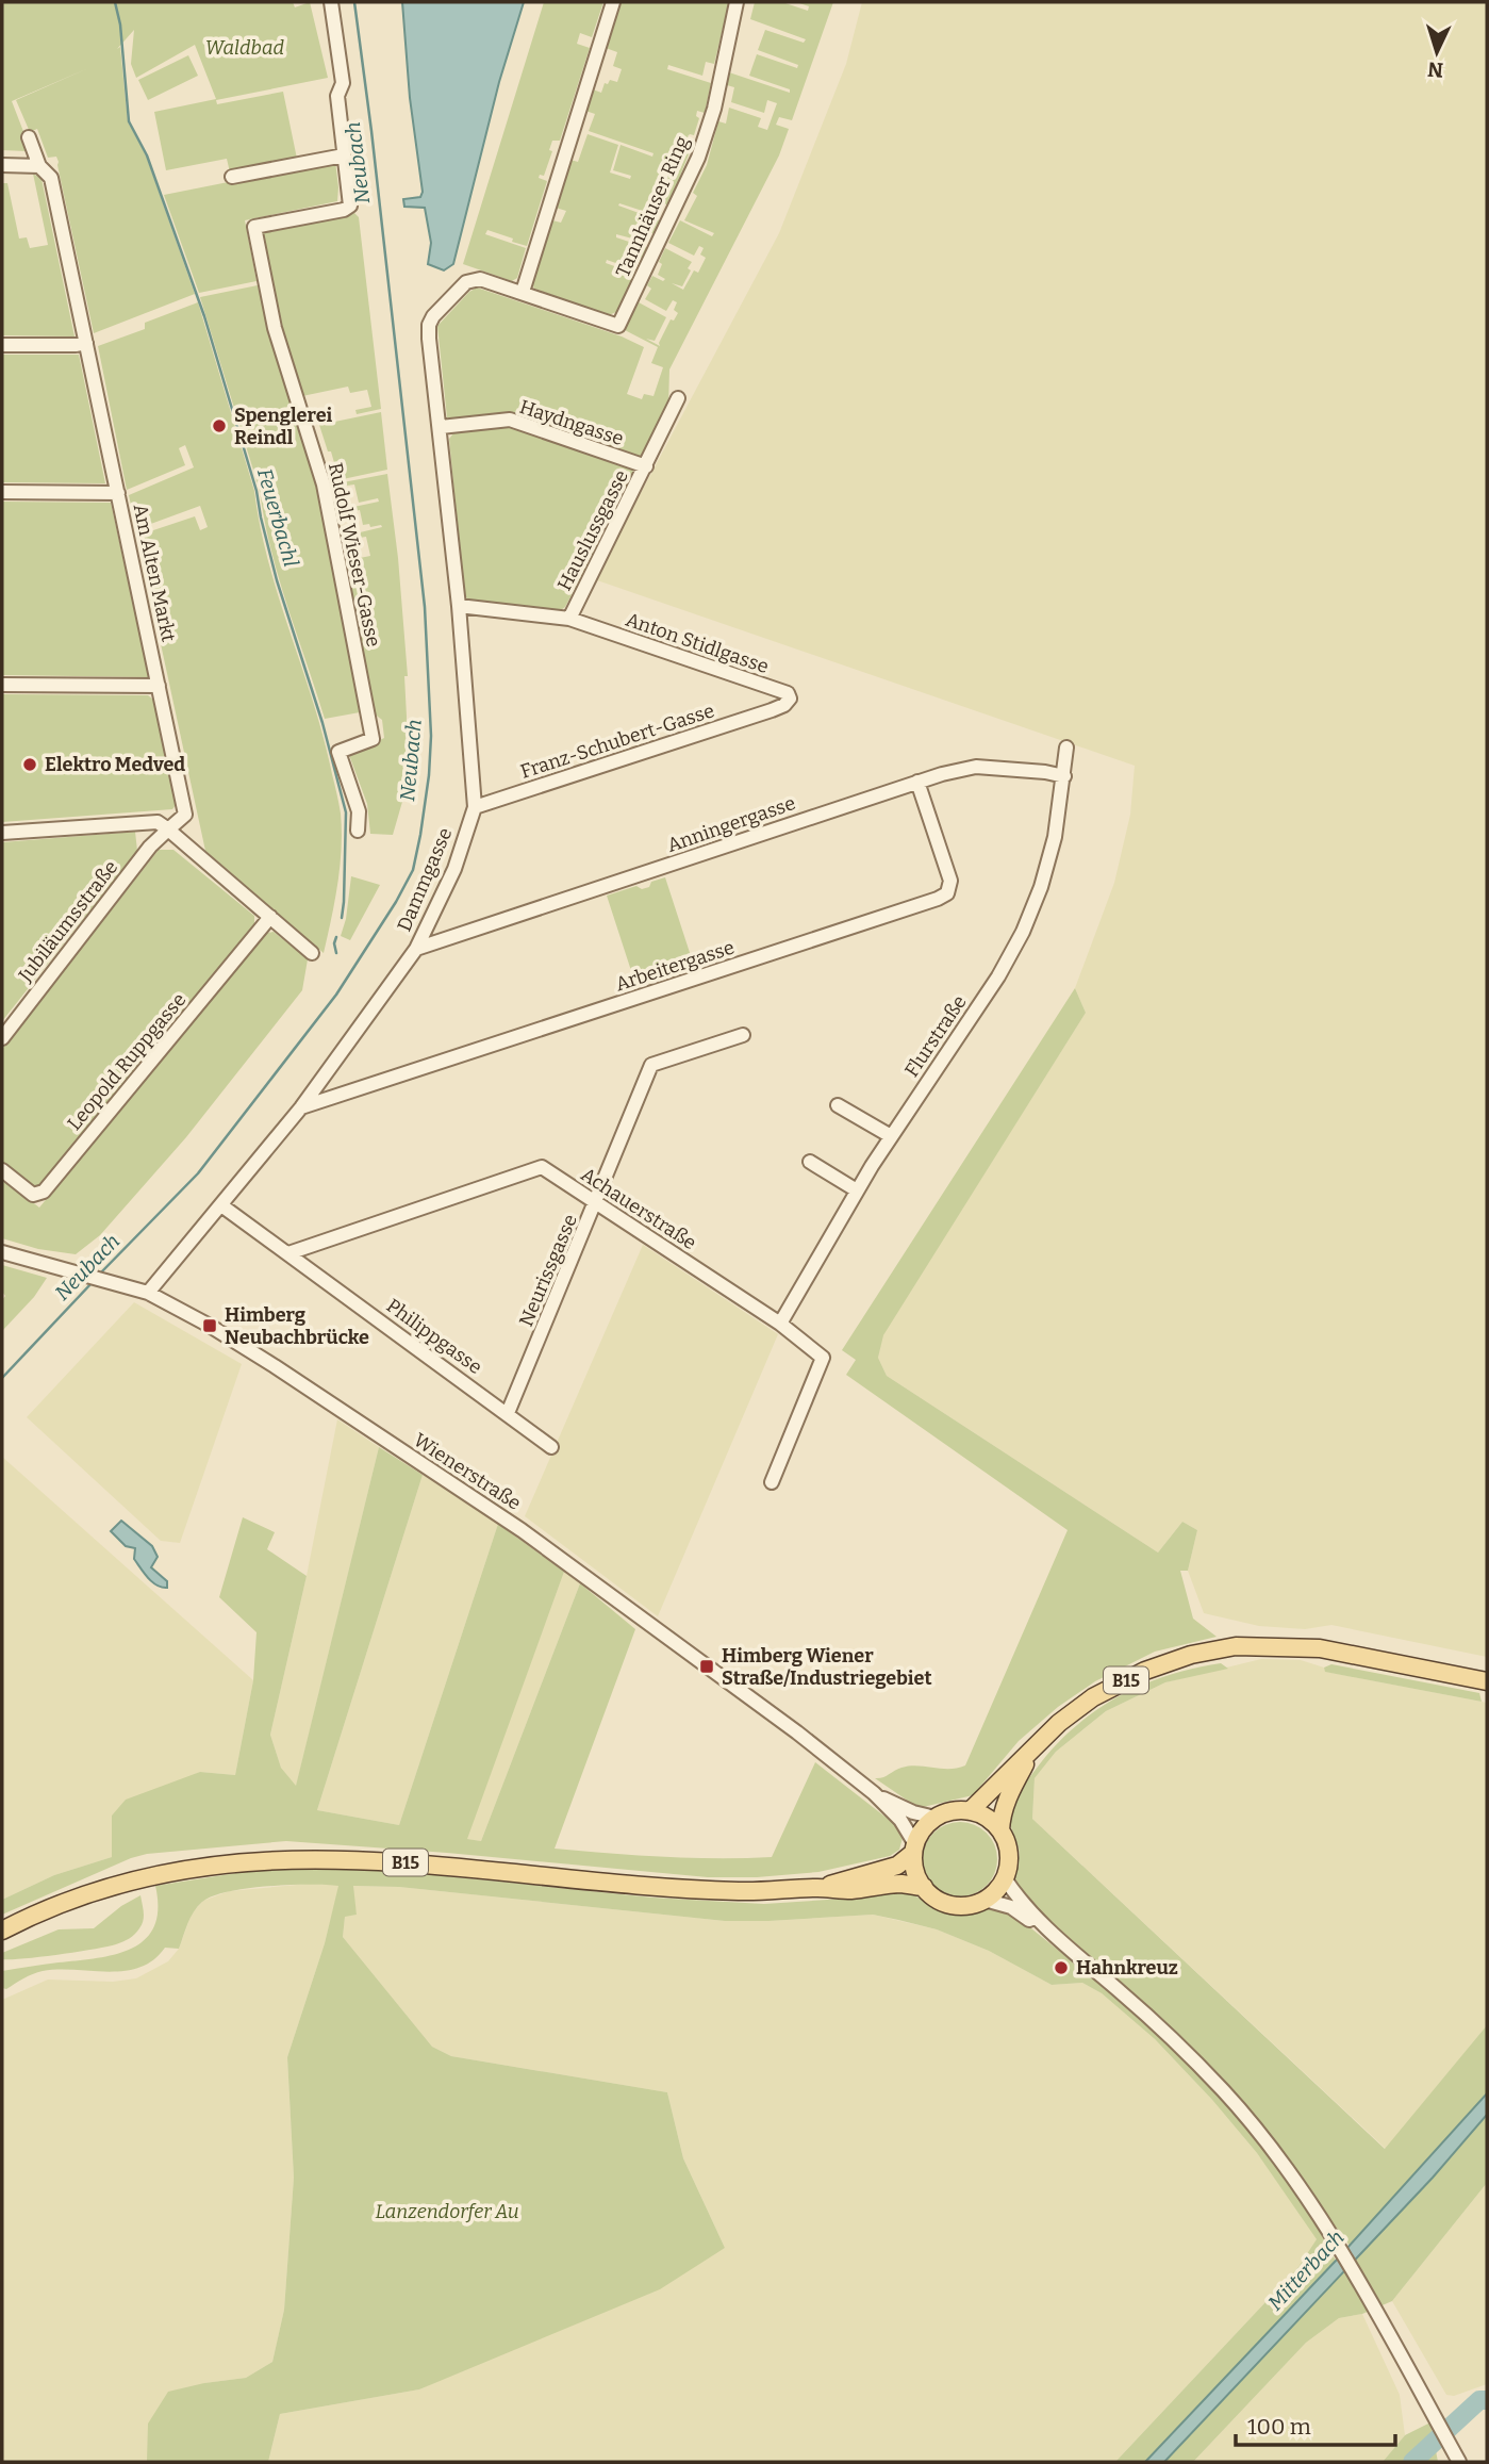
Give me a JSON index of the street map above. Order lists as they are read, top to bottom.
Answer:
{
  "streets": {
    "main road": ["B15"],
    "street": [
      "Tannhäuser Ring",
      "Haydngasse",
      "Hauslussgasse",
      "Rudolf Wieser-Gasse",
      "Am Alten Markt",
      "Anton Stidlgasse",
      "Franz-Schubert-Gasse",
      "Anningergasse",
      "Dammgasse",
      "Jubiläumsstraße",
      "Arbeitergasse",
      "Flurstraße",
      "Leopold Ruppgasse",
      "Achauerstraße",
      "Neurissgasse",
      "Philippgasse",
      "Wienerstraße"
    ]
  },
  "crossings": [
    ["Tannhäuser Ring", "Dammgasse"],
    ["Haydngasse", "Hauslussgasse"],
    ["Haydngasse", "Dammgasse"],
    ["Hauslussgasse", "Anton Stidlgasse"],
    ["Hauslussgasse", "Dammgasse"],
    ["Am Alten Markt", "Jubiläumsstraße"],
    ["Anton Stidlgasse", "Franz-Schubert-Gasse"],
    ["Franz-Schubert-Gasse", "Dammgasse"],
    ["Anningergasse", "Dammgasse"],
    ["Anningergasse", "Arbeitergasse"],
    ["Anningergasse", "Flurstraße"],
    ["Dammgasse", "Arbeitergasse"],
    ["Dammgasse", "Philippgasse"],
    ["Dammgasse", "Wienerstraße"],
    ["Flurstraße", "Achauerstraße"],
    ["Achauerstraße", "Neurissgasse"],
    ["Achauerstraße", "Philippgasse"],
    ["Neurissgasse", "Philippgasse"],
    ["Wienerstraße", "B15"]
  ],
  "water": ["Neubach", "Feuerbachl", "Mitterbach"],
  "parks": ["Waldbad", "Lanzendorfer Au"],
  "places": {
    "other": ["Spenglerei Reindl", "Elektro Medved", "Hahnkreuz"],
    "transit": ["Himberg Neubachbrücke", "Himberg Wiener Straße/Industriegebiet"]
  },
  "scale_bar": "100 m",
  "north": "bottom"
}
